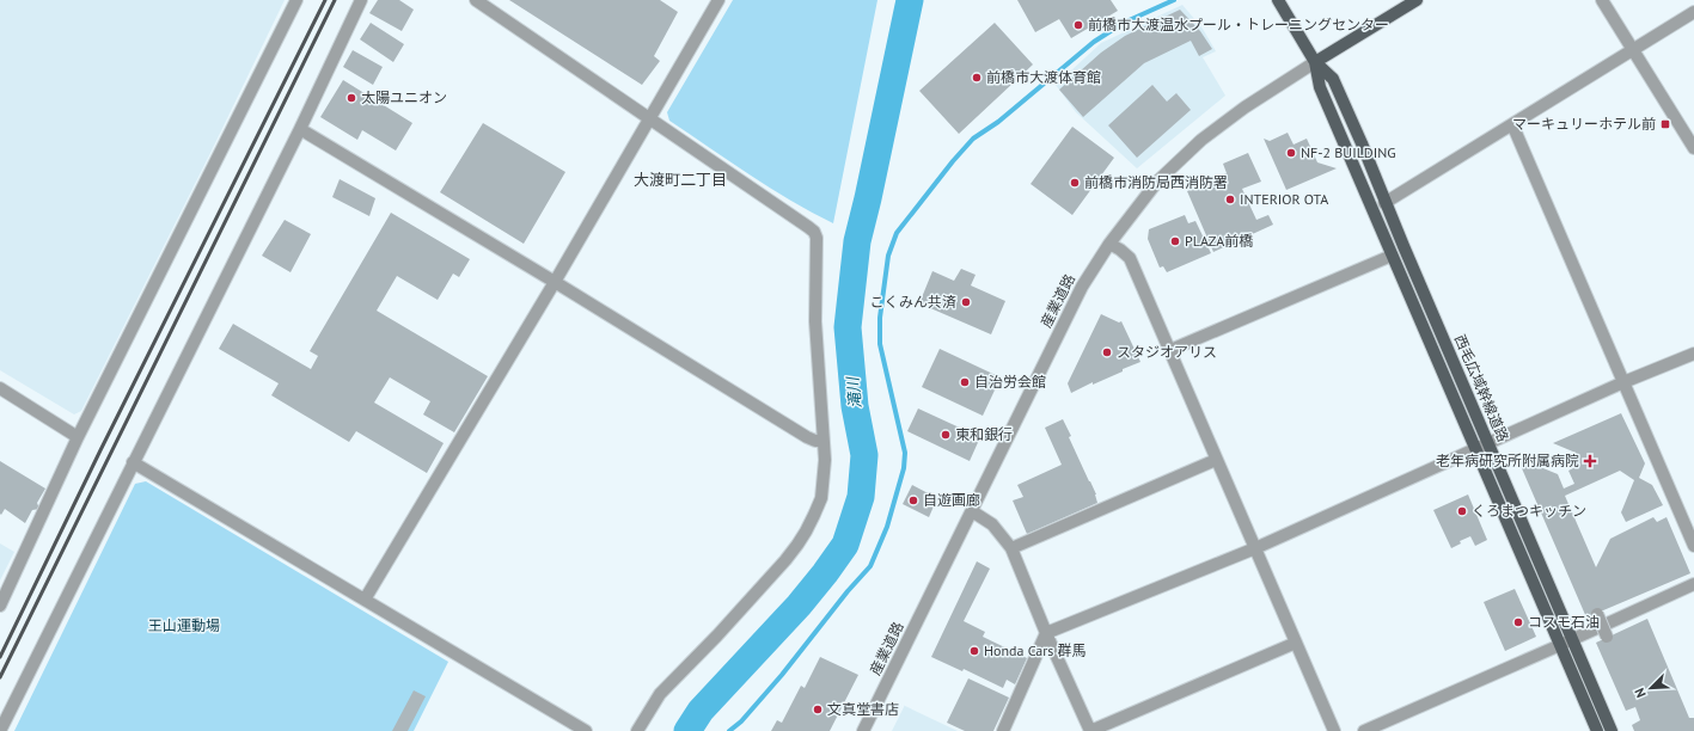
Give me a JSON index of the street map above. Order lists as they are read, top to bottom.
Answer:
{
  "streets": {
    "main road": ["産業道路", "西毛広域幹線道路"]
  },
  "crossings": [
    ["産業道路", "西毛広域幹線道路"]
  ],
  "districts": ["大渡町二丁目"],
  "water": ["滝川"],
  "parks": ["王山運動場"],
  "places": {
    "other": [
      "前橋市大渡温水プール・トレーニングセンター",
      "前橋市大渡体育館",
      "太陽ユニオン",
      "NF-2 BUILDING",
      "前橋市消防局西消防署",
      "INTERIOR OTA",
      "PLAZA前橋",
      "こくみん共済",
      "スタジオアリス",
      "自治労会館",
      "東和銀行",
      "自遊画廊",
      "くろまつキッチン",
      "コスモ石油",
      "Honda Cars 群馬",
      "文真堂書店"
    ],
    "transit": ["マーキュリーホテル前"],
    "health": ["老年病研究所附属病院"]
  },
  "north": "bottom left"
}
